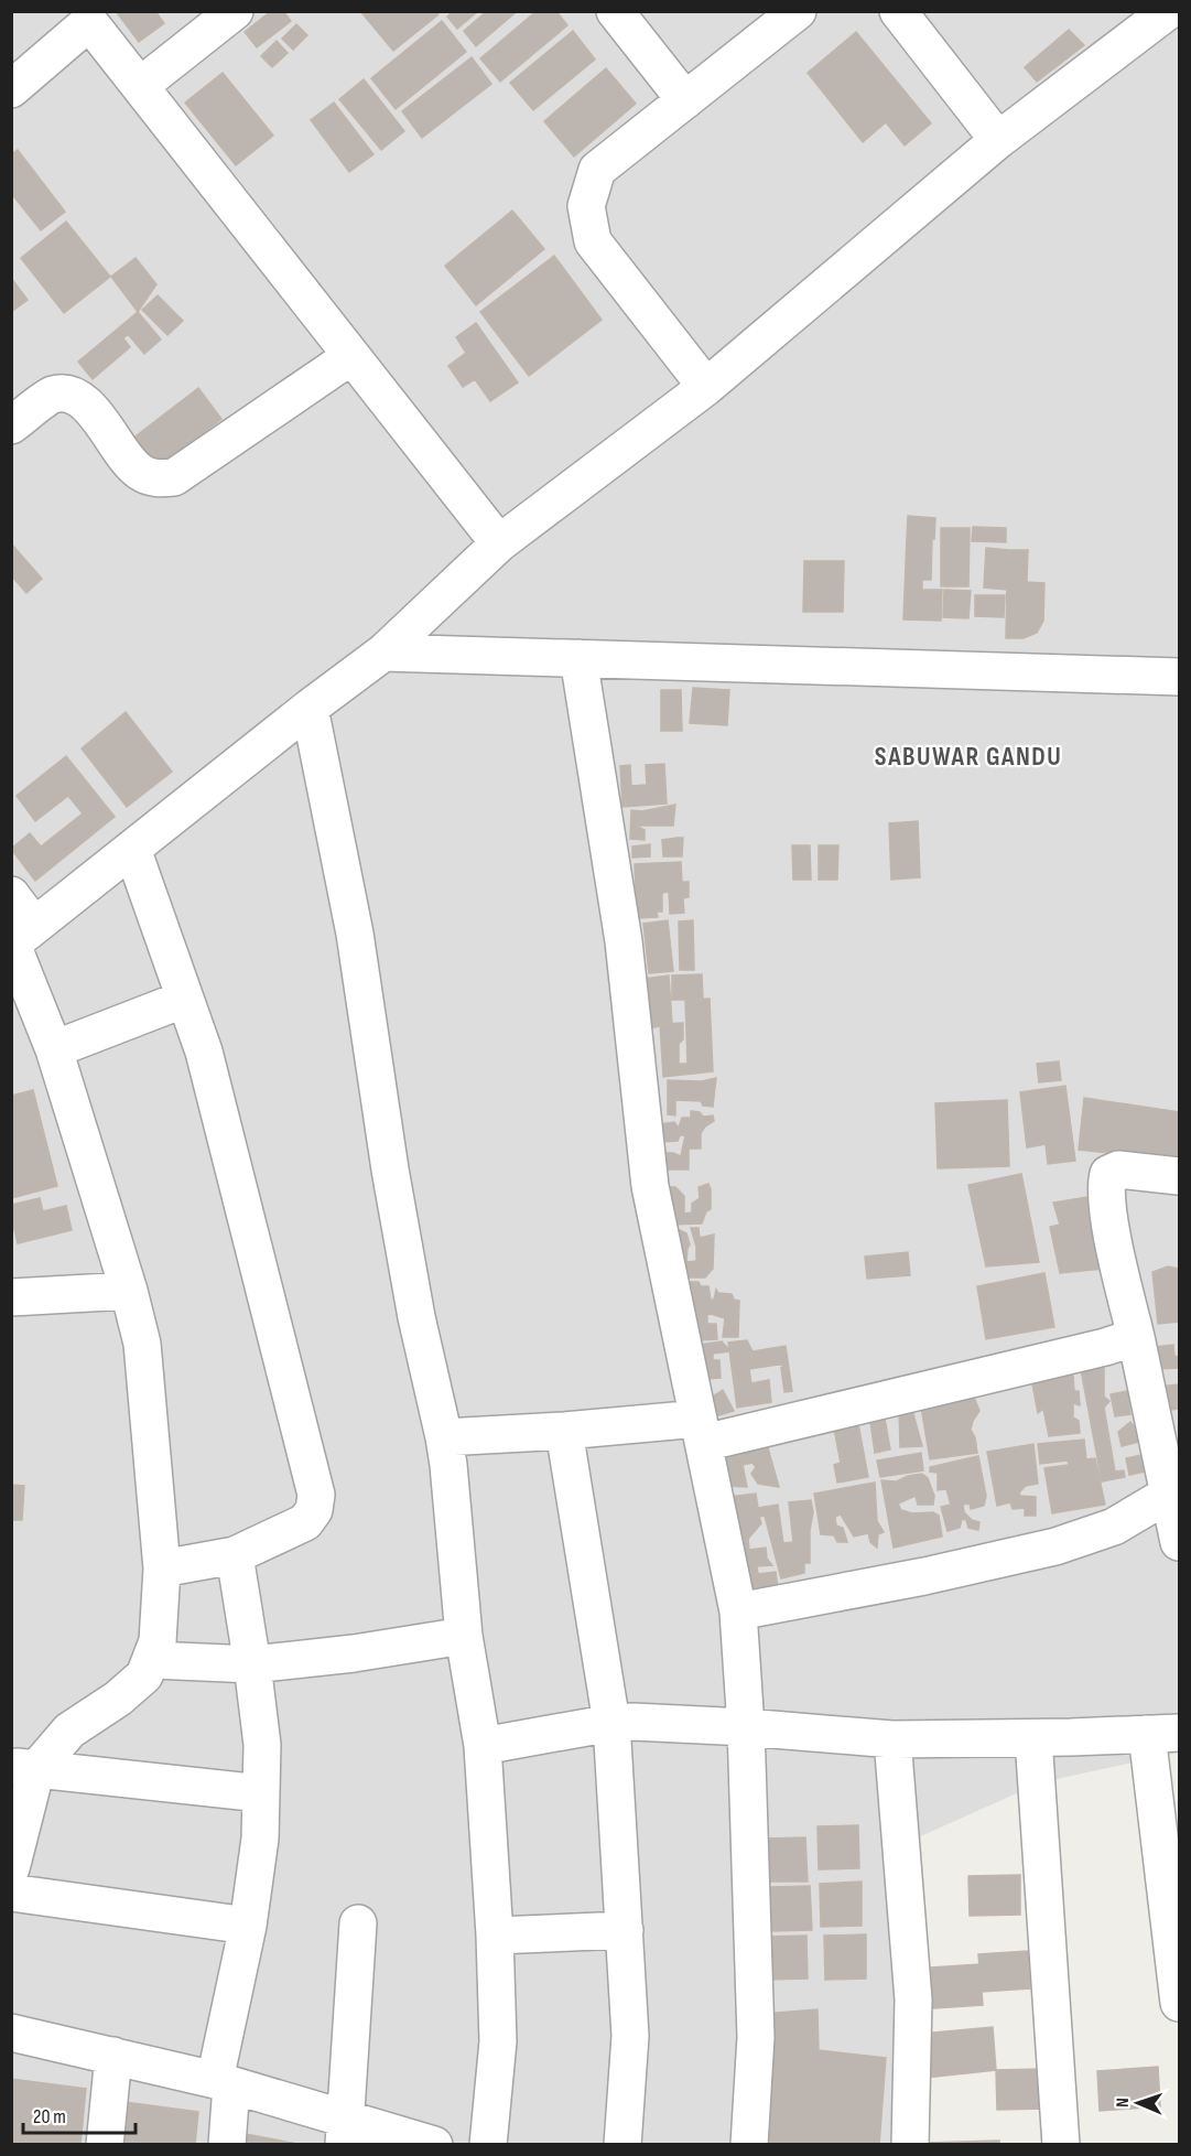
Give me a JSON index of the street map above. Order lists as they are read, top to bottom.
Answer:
{
  "districts": ["SABUWAR GANDU"],
  "scale_bar": "20 m",
  "north": "left"
}
